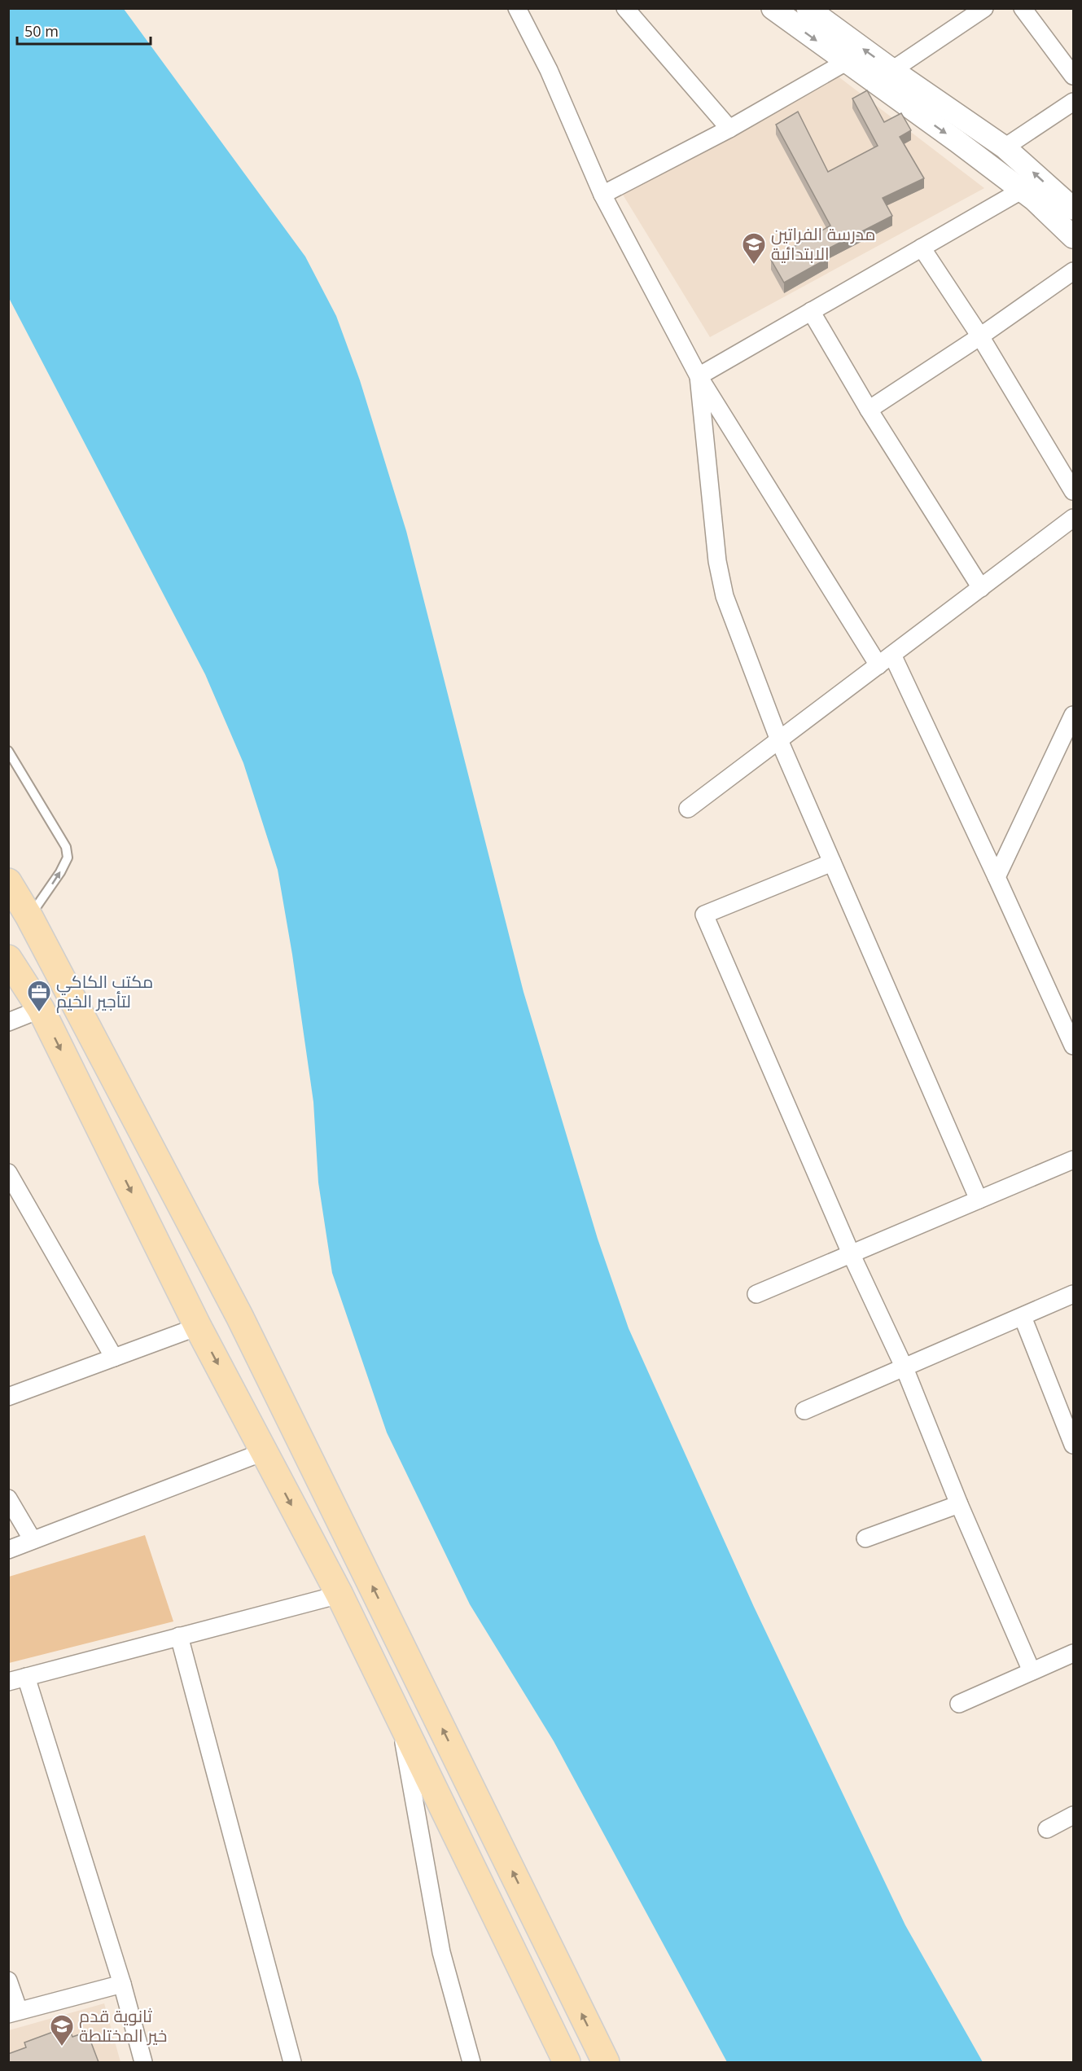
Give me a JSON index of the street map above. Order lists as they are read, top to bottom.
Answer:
{
  "places": {
    "school or university": ["مدرسة الفراتين الابتدائية", "ثانوية قدم خير المختلطة"],
    "office": ["مكتب الكاكي لتأجير الخيم"]
  },
  "scale_bar": "50 m"
}
